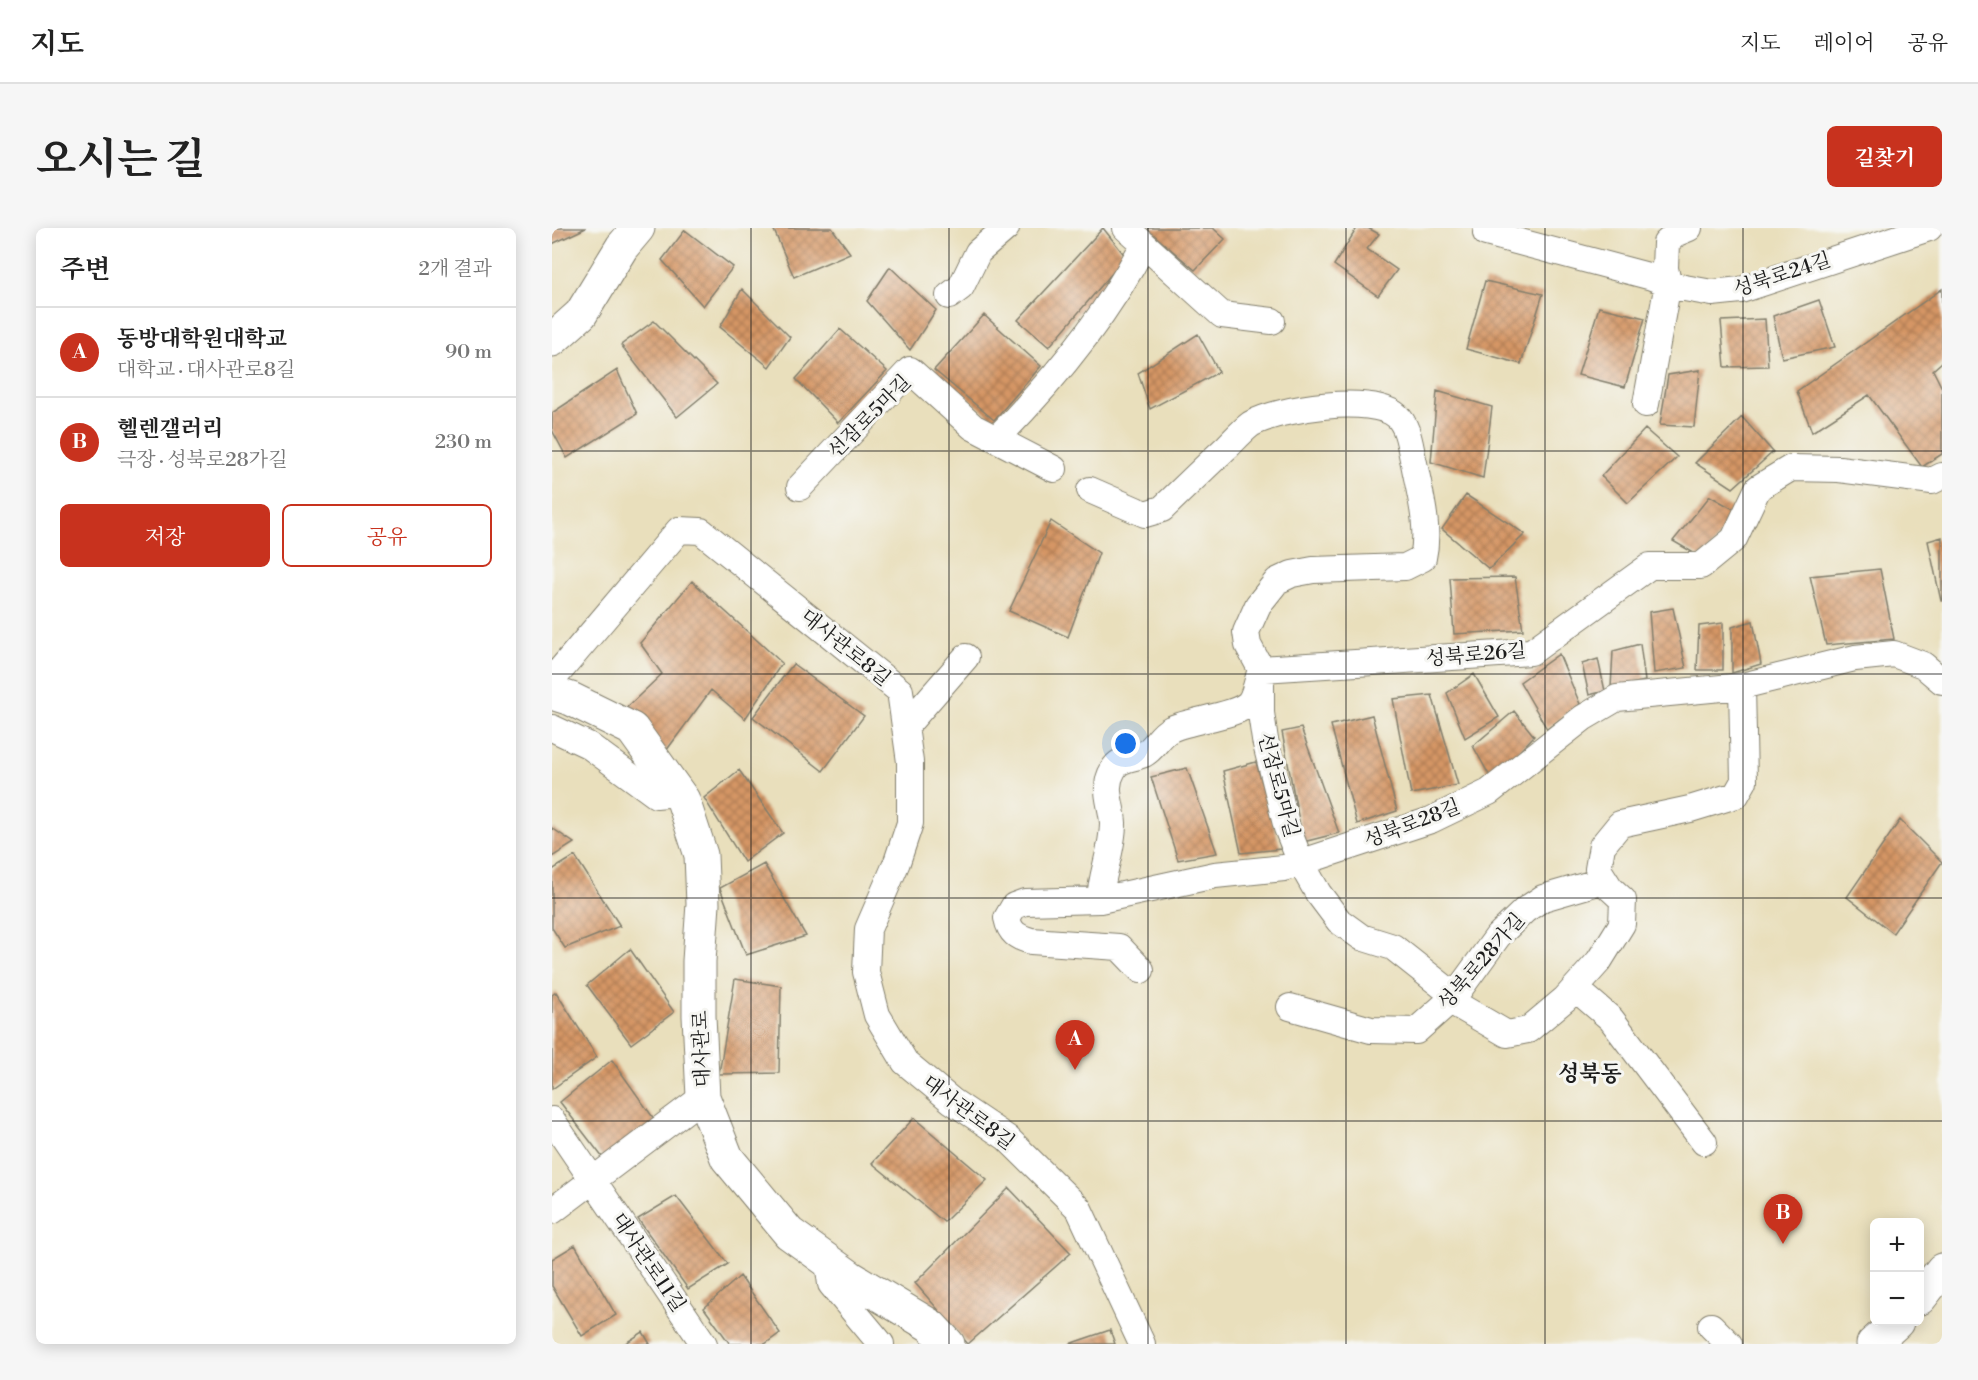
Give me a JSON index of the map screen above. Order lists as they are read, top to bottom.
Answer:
{
  "streets": {
    "main road": ["대사관로"],
    "street": [
      "성북로24길",
      "선잠로5마길",
      "대사관로8길",
      "성북로26길",
      "성북로28길",
      "성북로28가길",
      "대사관로11길"
    ]
  },
  "crossings": [
    ["선잠로5마길", "성북로26길"],
    ["선잠로5마길", "성북로28길"],
    ["선잠로5마길", "성북로28가길"]
  ],
  "districts": ["성북동"],
  "page": {
    "header": "지도",
    "nav": ["지도", "레이어", "공유"],
    "title": "오시는 길",
    "buttons": [
      "길찾기",
      ["저장", "공유"]
    ],
    "heading": ["주변", "2개 결과"],
    "list": [
      {
        "mark": "A",
        "name": "동방대학원대학교",
        "note": "대학교 · 대사관로8길",
        "value": "90 m"
      },
      {
        "mark": "B",
        "name": "헬렌갤러리",
        "note": "극장 · 성북로28가길",
        "value": "230 m"
      }
    ],
    "pins": ["A", "B"],
    "map_buttons": ["+", "−"]
  }
}
